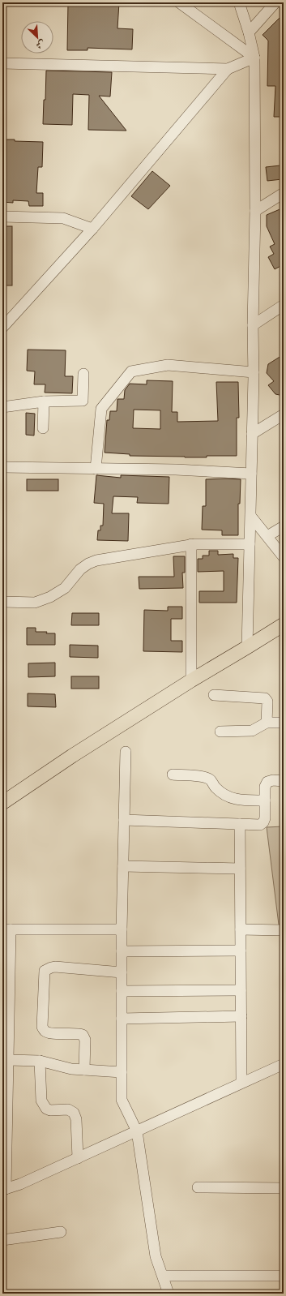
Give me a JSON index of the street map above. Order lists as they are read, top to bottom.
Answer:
{
  "north": "bottom right"
}
